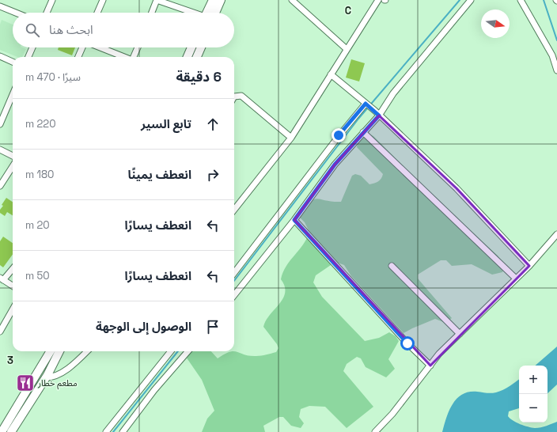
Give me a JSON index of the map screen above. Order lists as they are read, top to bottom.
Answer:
{
  "places": {
    "restaurant": ["مطعم خطار"]
  },
  "north": "right",
  "page": {
    "search": "ابحث هنا",
    "heading": ["6 دقيقة", "سيرًا · 470 m"],
    "list": [
      ["تابع السير", "220 m"],
      ["انعطف يمينًا", "180 m"],
      ["انعطف يسارًا", "20 m"],
      ["انعطف يسارًا", "50 m"],
      "الوصول إلى الوجهة"
    ],
    "map_buttons": ["+", "−"]
  },
  "grid": {
    "columns": ["C"],
    "rows": ["3"]
  }
}
